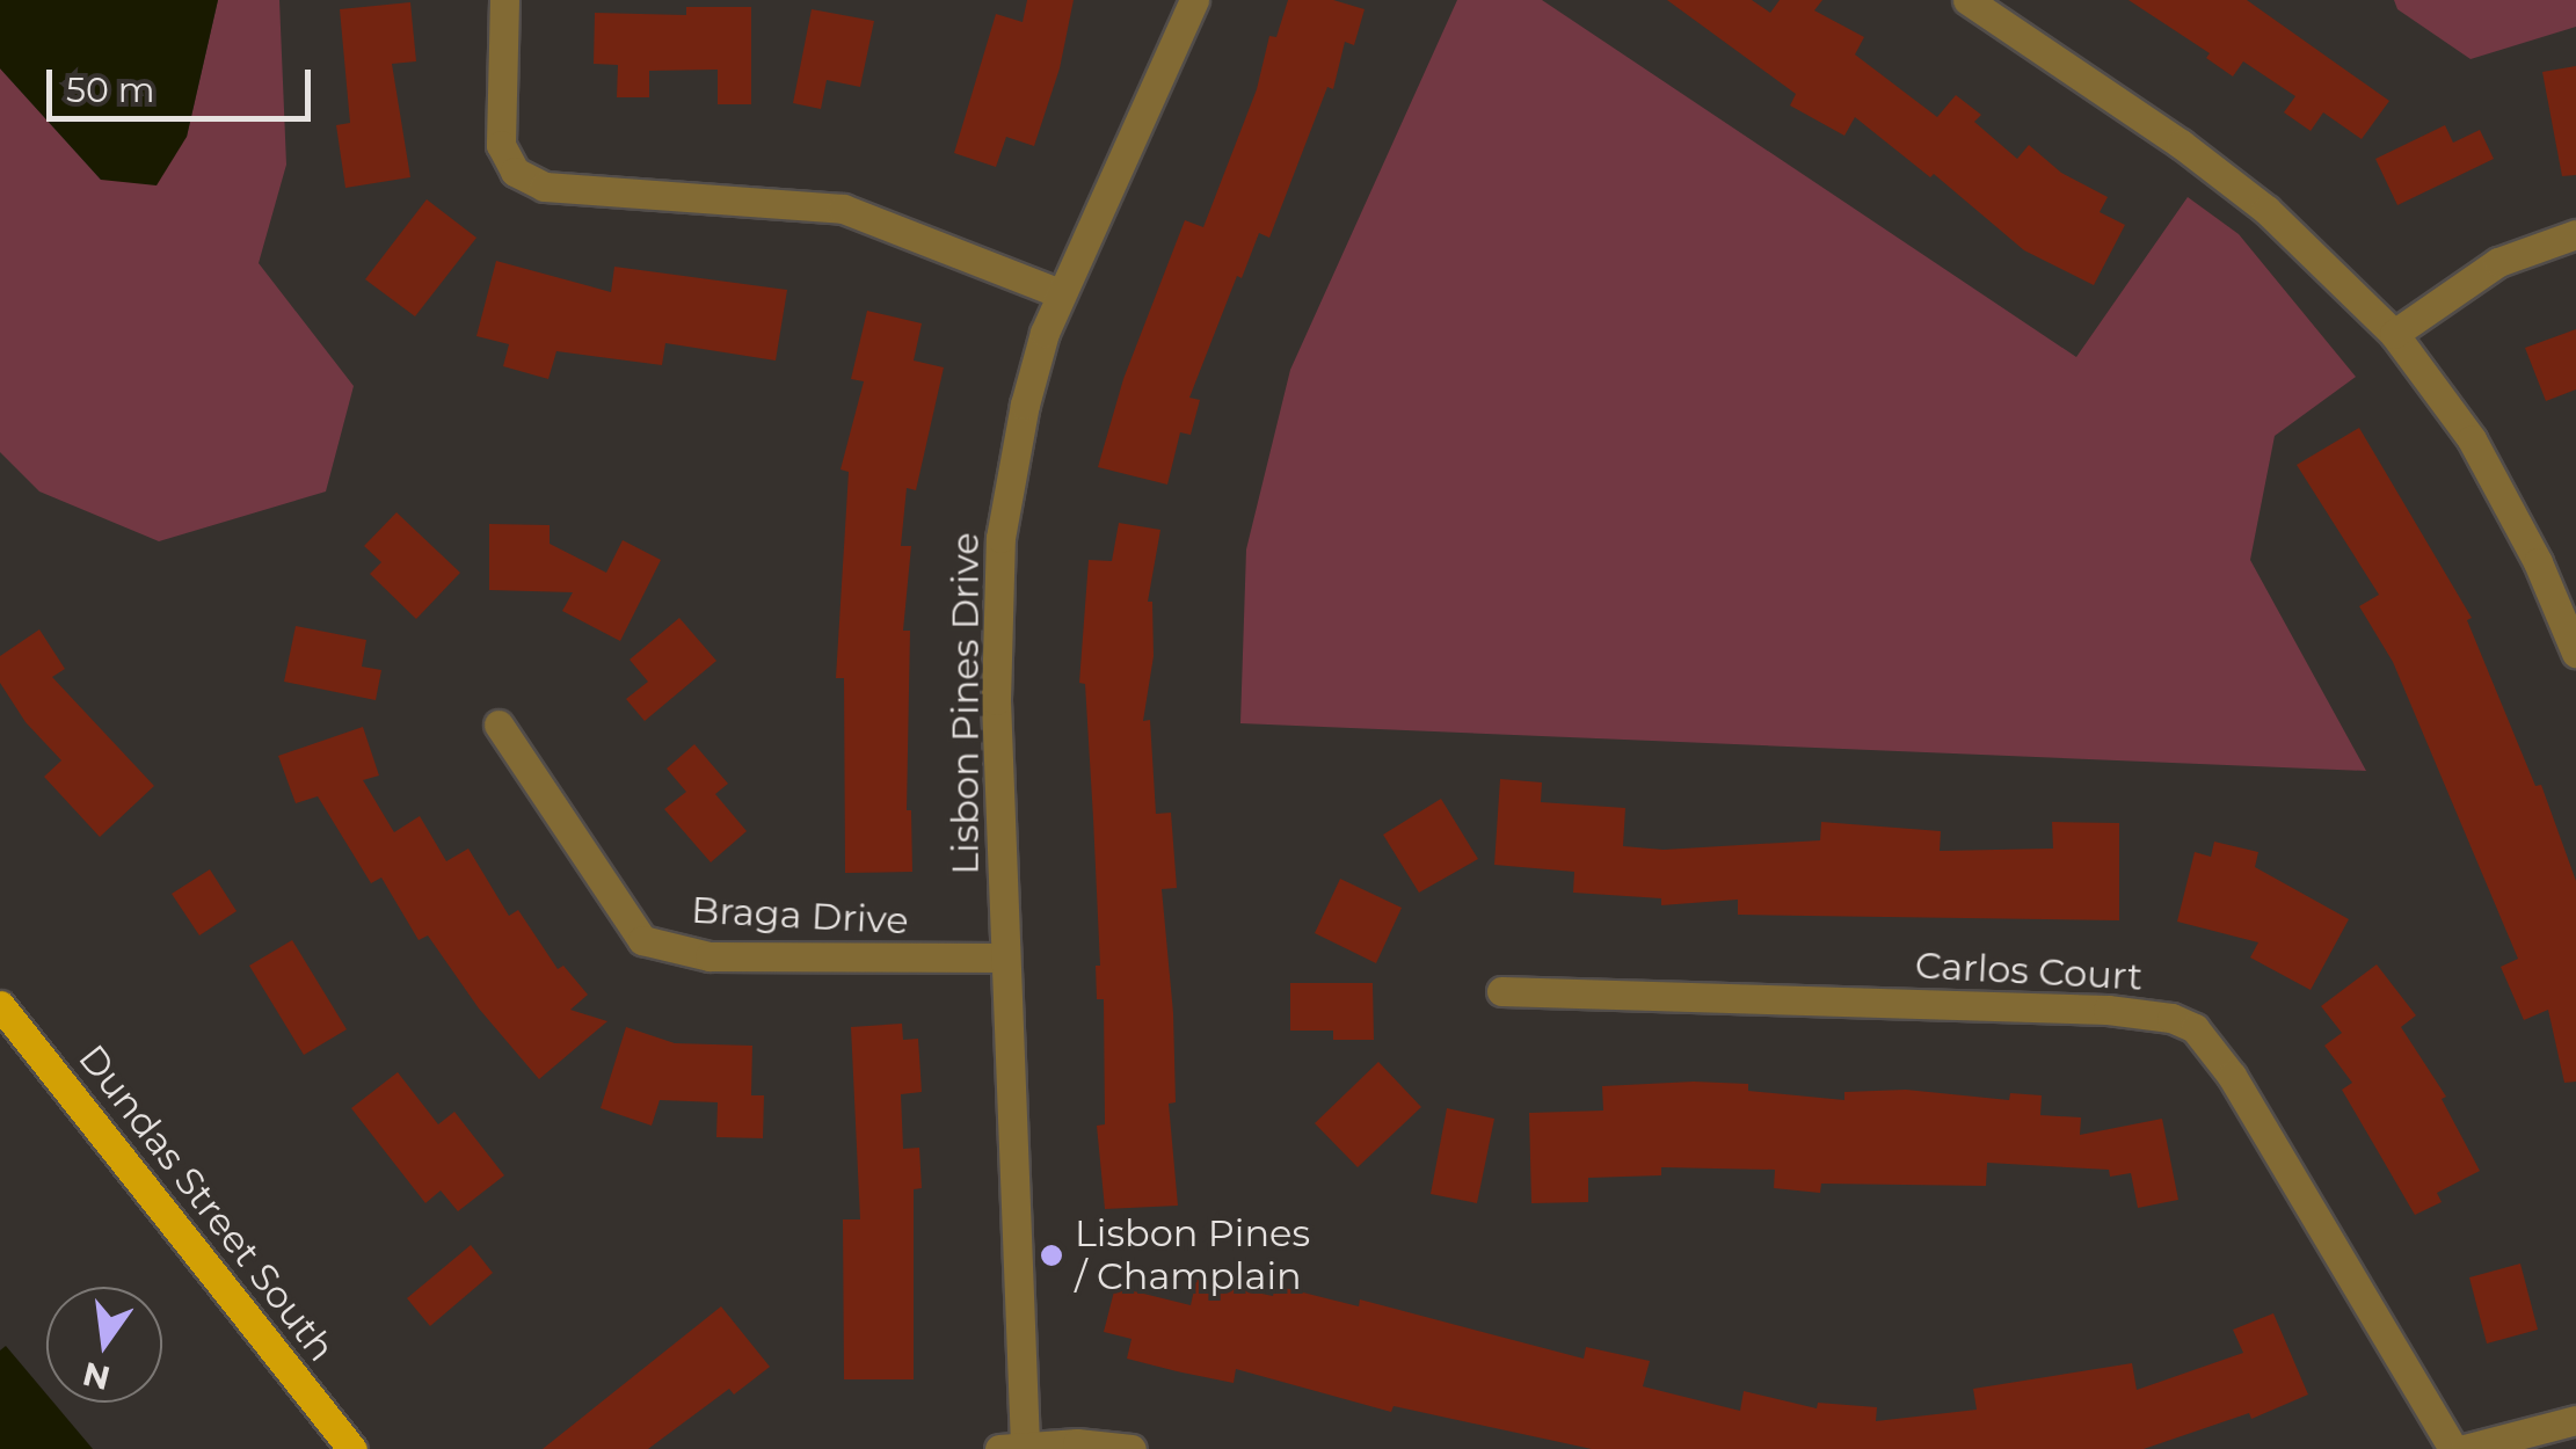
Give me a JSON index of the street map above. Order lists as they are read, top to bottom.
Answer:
{
  "streets": {
    "main road": ["Dundas Street South"],
    "street": ["Lisbon Pines Drive", "Braga Drive", "Carlos Court"]
  },
  "crossings": [
    ["Lisbon Pines Drive", "Braga Drive"]
  ],
  "places": ["Lisbon Pines / Champlain"],
  "scale_bar": "50 m",
  "north": "bottom"
}
